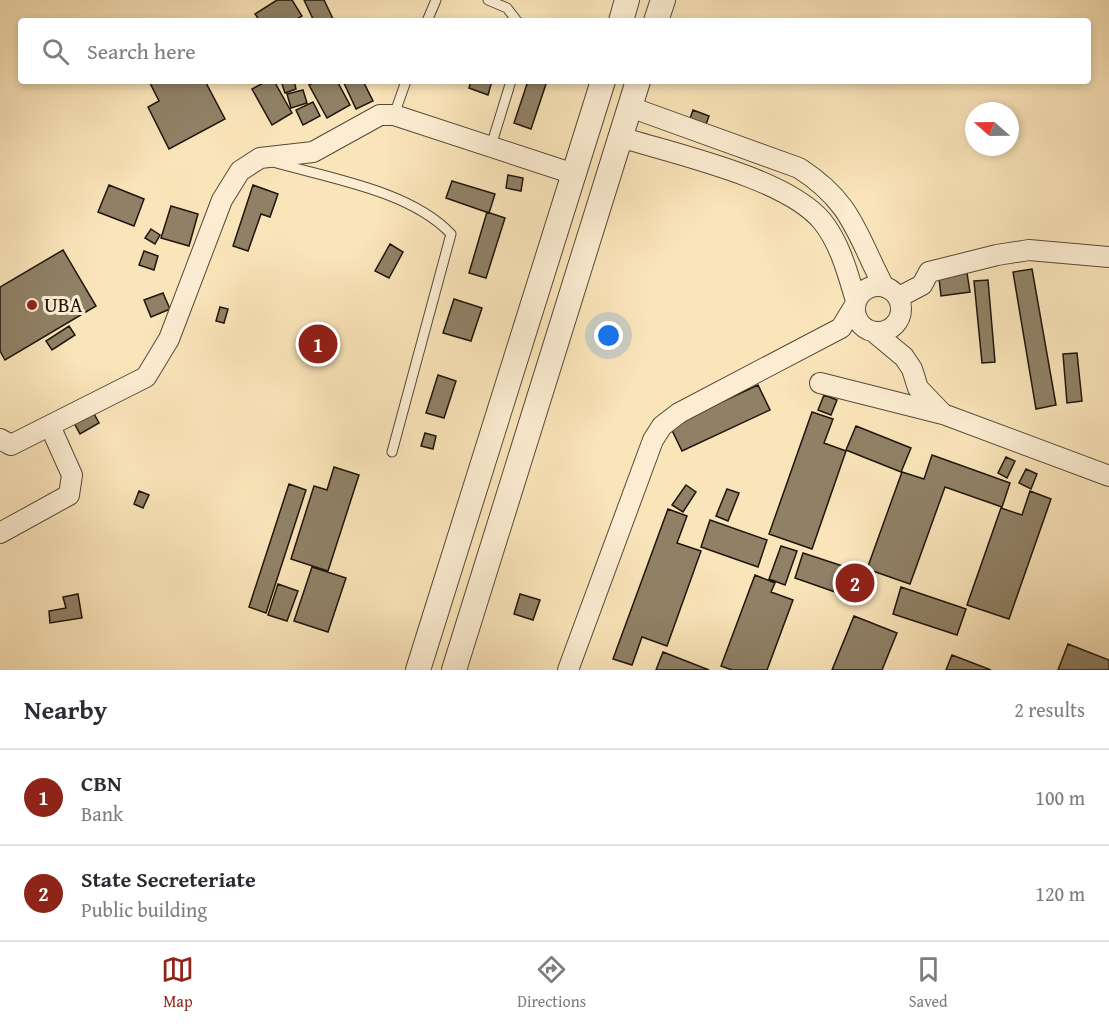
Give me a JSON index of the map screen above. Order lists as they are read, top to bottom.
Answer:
{
  "places": ["UBA"],
  "north": "left",
  "page": {
    "search": "Search here",
    "pins": ["1", "2"],
    "heading": ["Nearby", "2 results"],
    "list": [
      {
        "mark": "1",
        "name": "CBN",
        "note": "Bank",
        "value": "100 m"
      },
      {
        "mark": "2",
        "name": "State Secreteriate",
        "note": "Public building",
        "value": "120 m"
      }
    ],
    "nav": ["Map", "Directions", "Saved"]
  }
}
